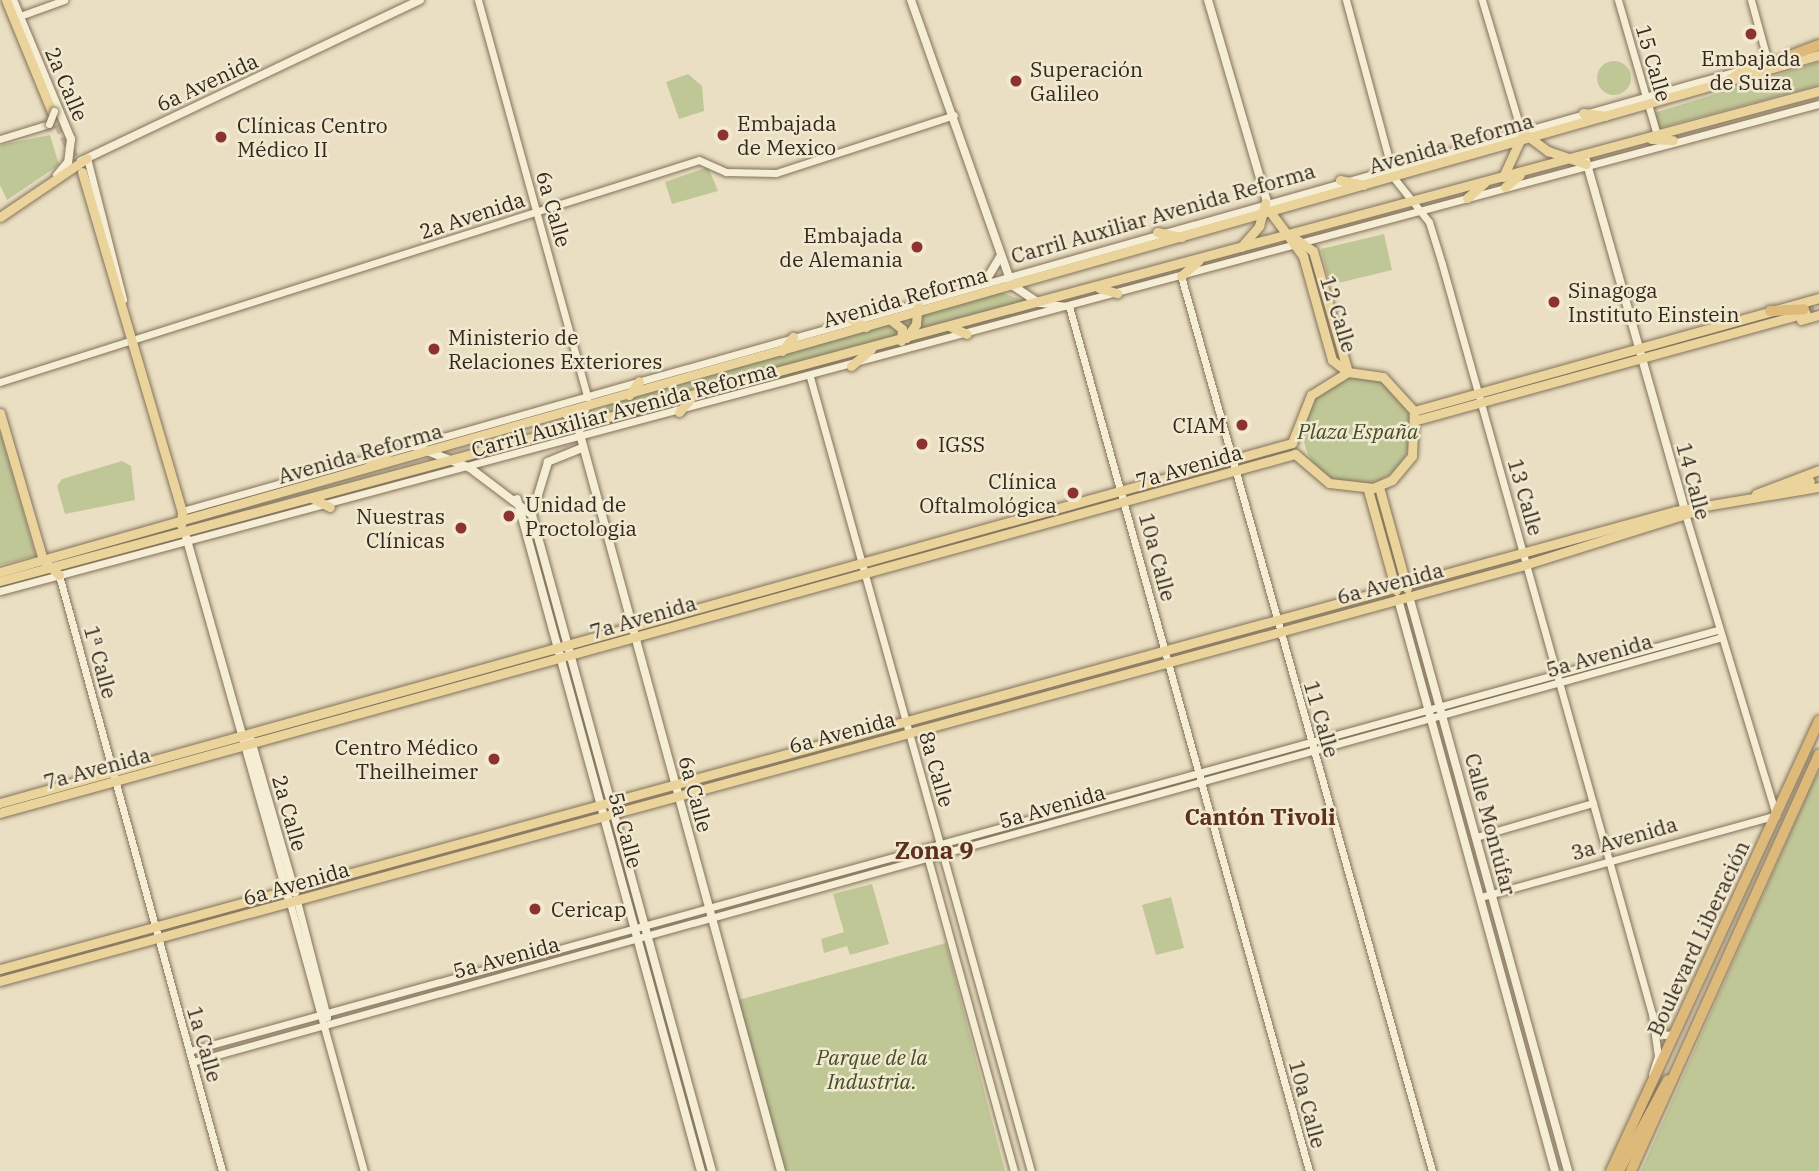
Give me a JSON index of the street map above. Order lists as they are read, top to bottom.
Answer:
{
  "streets": {
    "highway": ["Boulevard Liberación"],
    "main road": [
      "6a Avenida",
      "2a Calle",
      "Avenida Reforma",
      "6a Calle",
      "12 Calle",
      "7a Avenida",
      "14 Calle",
      "Calle Montúfar",
      "5a Calle"
    ],
    "street": [
      "15 Calle",
      "Carril Auxiliar Avenida Reforma",
      "2a Avenida",
      "13 Calle",
      "10a Calle",
      "5a Avenida",
      "1ª Calle",
      "11 Calle",
      "8a Calle",
      "3a Avenida",
      "1a Calle"
    ]
  },
  "crossings": [
    ["15 Calle", "Avenida Reforma"],
    ["15 Calle", "Carril Auxiliar Avenida Reforma"],
    ["6a Avenida", "2a Calle"],
    ["6a Avenida", "6a Calle"],
    ["6a Avenida", "14 Calle"],
    ["6a Avenida", "13 Calle"],
    ["6a Avenida", "10a Calle"],
    ["6a Avenida", "1ª Calle"],
    ["6a Avenida", "11 Calle"],
    ["6a Avenida", "8a Calle"],
    ["6a Avenida", "Calle Montúfar"],
    ["6a Avenida", "5a Calle"],
    ["6a Avenida", "1a Calle"],
    ["2a Calle", "Avenida Reforma"],
    ["2a Calle", "Carril Auxiliar Avenida Reforma"],
    ["2a Calle", "2a Avenida"],
    ["2a Calle", "7a Avenida"],
    ["2a Calle", "5a Avenida"],
    ["Avenida Reforma", "6a Calle"],
    ["Avenida Reforma", "Carril Auxiliar Avenida Reforma"],
    ["Avenida Reforma", "13 Calle"],
    ["Avenida Reforma", "5a Calle"],
    ["6a Calle", "Carril Auxiliar Avenida Reforma"],
    ["6a Calle", "2a Avenida"],
    ["6a Calle", "7a Avenida"],
    ["6a Calle", "5a Avenida"],
    ["Carril Auxiliar Avenida Reforma", "12 Calle"],
    ["Carril Auxiliar Avenida Reforma", "14 Calle"],
    ["Carril Auxiliar Avenida Reforma", "13 Calle"],
    ["Carril Auxiliar Avenida Reforma", "10a Calle"],
    ["Carril Auxiliar Avenida Reforma", "1ª Calle"],
    ["Carril Auxiliar Avenida Reforma", "11 Calle"],
    ["Carril Auxiliar Avenida Reforma", "8a Calle"],
    ["Carril Auxiliar Avenida Reforma", "5a Calle"],
    ["12 Calle", "7a Avenida"],
    ["7a Avenida", "10a Calle"],
    ["7a Avenida", "1ª Calle"],
    ["7a Avenida", "11 Calle"],
    ["7a Avenida", "8a Calle"],
    ["7a Avenida", "Calle Montúfar"],
    ["7a Avenida", "5a Calle"],
    ["14 Calle", "5a Avenida"],
    ["14 Calle", "3a Avenida"],
    ["14 Calle", "Boulevard Liberación"],
    ["13 Calle", "5a Avenida"],
    ["13 Calle", "3a Avenida"],
    ["13 Calle", "Boulevard Liberación"],
    ["10a Calle", "5a Avenida"],
    ["5a Avenida", "11 Calle"],
    ["5a Avenida", "8a Calle"],
    ["5a Avenida", "Calle Montúfar"],
    ["5a Avenida", "5a Calle"],
    ["5a Avenida", "1a Calle"],
    ["1ª Calle", "1a Calle"],
    ["Calle Montúfar", "3a Avenida"],
    ["3a Avenida", "Boulevard Liberación"]
  ],
  "districts": ["Cantón Tivoli", "Zona 9"],
  "parks": ["Plaza España", "Parque de la Industria."],
  "places": [
    "Embajada de Suiza",
    "Superación Galileo",
    "Embajada de Mexico",
    "Clínicas Centro Médico II",
    "Embajada de Alemania",
    "Sinagoga Instituto Einstein",
    "Ministerio de Relaciones Exteriores",
    "CIAM",
    "IGSS",
    "Clínica Oftalmológica",
    "Unidad de Proctologia",
    "Nuestras Clínicas",
    "Centro Médico Theilheimer",
    "Cericap"
  ]
}
